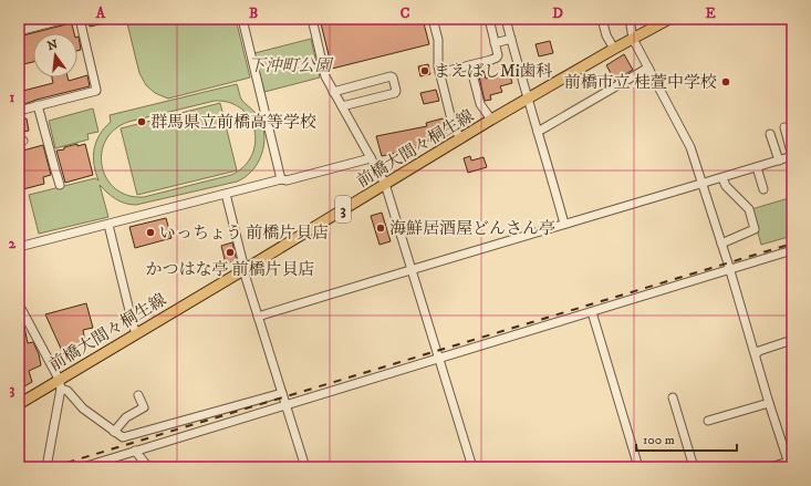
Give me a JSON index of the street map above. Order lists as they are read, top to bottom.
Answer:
{
  "streets": {
    "main road": ["前橋大間々桐生線", "3"]
  },
  "parks": ["下沖町公園"],
  "places": [
    "まえばしMi歯科",
    "前橋市立 桂萱中学校",
    "群馬県立前橋高等学校",
    "海鮮居酒屋どんさん亭",
    "いっちょう 前橋片貝店",
    "かつはな亭 前橋片貝店"
  ],
  "scale_bar": "100 m",
  "north": "top",
  "grid": {
    "columns": [
      "A",
      "B",
      "C",
      "D",
      "E"
    ],
    "rows": ["1", "2", "3"]
  }
}
